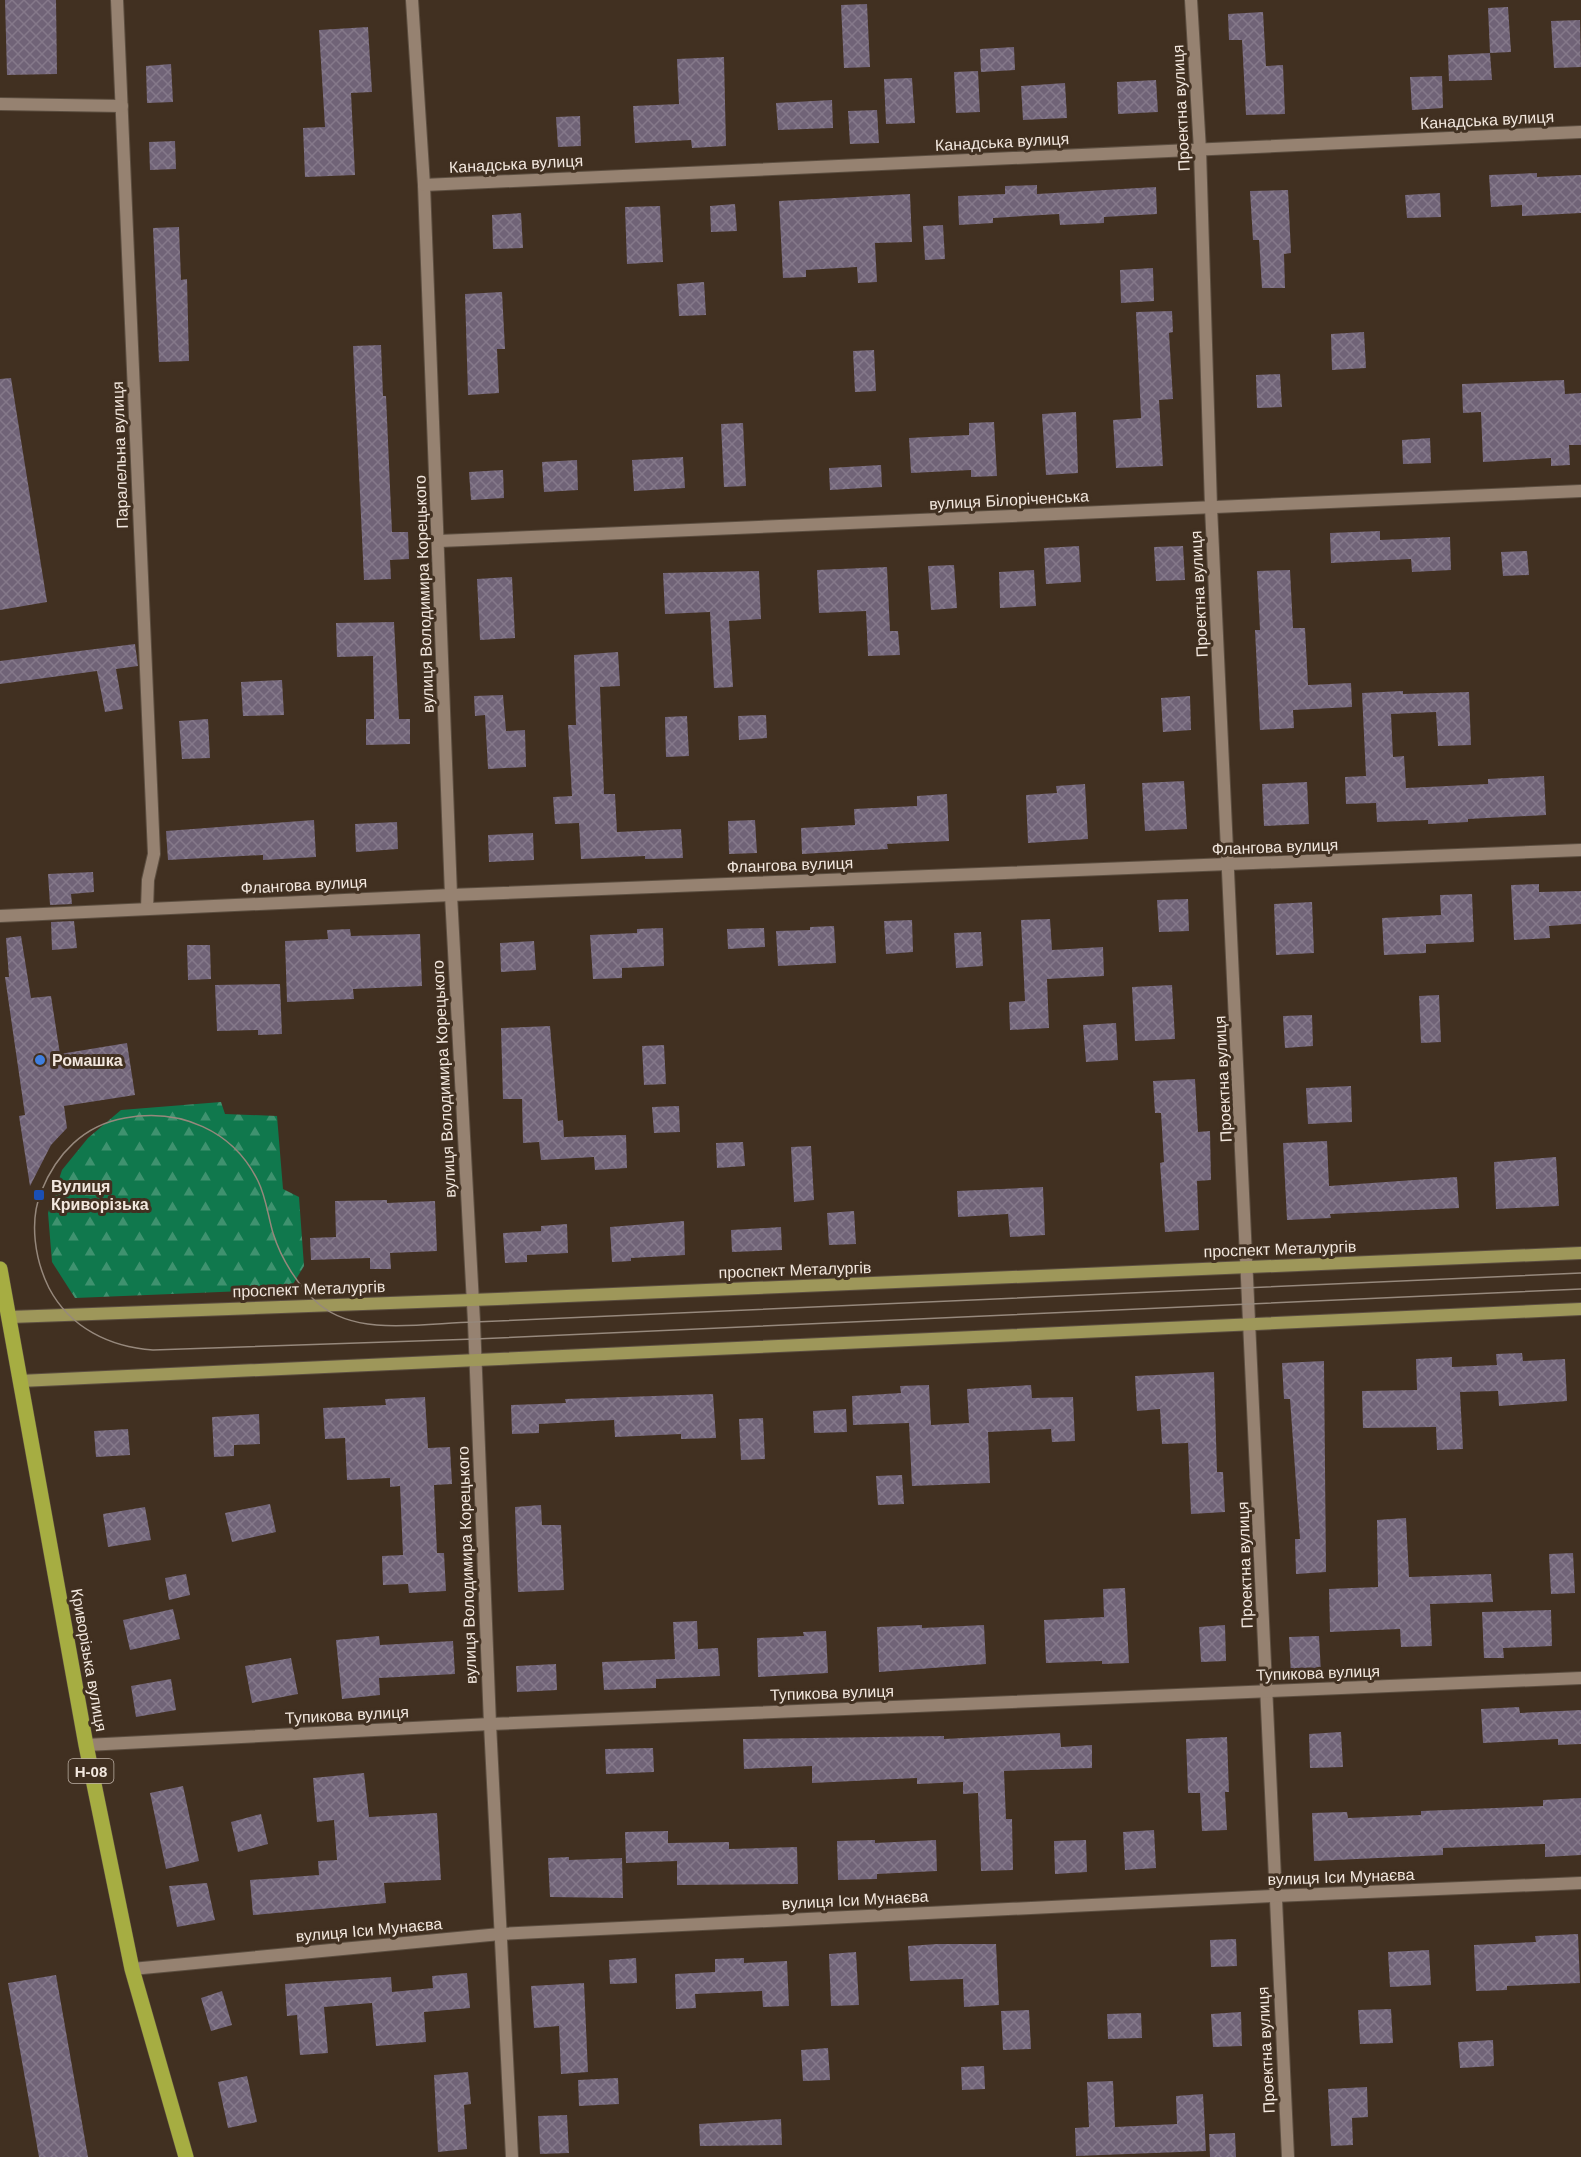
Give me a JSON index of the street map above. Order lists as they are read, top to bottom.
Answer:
{
  "streets": {
    "main road": ["проспект Металургів", "Криворізька вулиця", "Н-08"],
    "street": [
      "Проектна вулиця",
      "Канадська вулиця",
      "Паралельна вулиця",
      "вулиця Білоріченська",
      "вулиця Володимира Корецького",
      "Флангова вулиця",
      "Тупикова вулиця",
      "вулиця Іси Мунаєва"
    ]
  },
  "crossings": [
    ["Проектна вулиця", "Канадська вулиця"],
    ["Проектна вулиця", "вулиця Білоріченська"],
    ["Проектна вулиця", "Флангова вулиця"],
    ["Проектна вулиця", "проспект Металургів"],
    ["Проектна вулиця", "Тупикова вулиця"],
    ["Проектна вулиця", "вулиця Іси Мунаєва"],
    ["Канадська вулиця", "вулиця Володимира Корецького"],
    ["Паралельна вулиця", "Флангова вулиця"],
    ["вулиця Білоріченська", "вулиця Володимира Корецького"],
    ["вулиця Володимира Корецького", "Флангова вулиця"],
    ["вулиця Володимира Корецького", "проспект Металургів"],
    ["вулиця Володимира Корецького", "Тупикова вулиця"],
    ["вулиця Володимира Корецького", "вулиця Іси Мунаєва"],
    ["проспект Металургів", "Криворізька вулиця"],
    ["Криворізька вулиця", "Тупикова вулиця"],
    ["Криворізька вулиця", "вулиця Іси Мунаєва"]
  ],
  "places": {
    "other": ["Ромашка"],
    "transit": ["Вулиця Криворізька"]
  }
}
